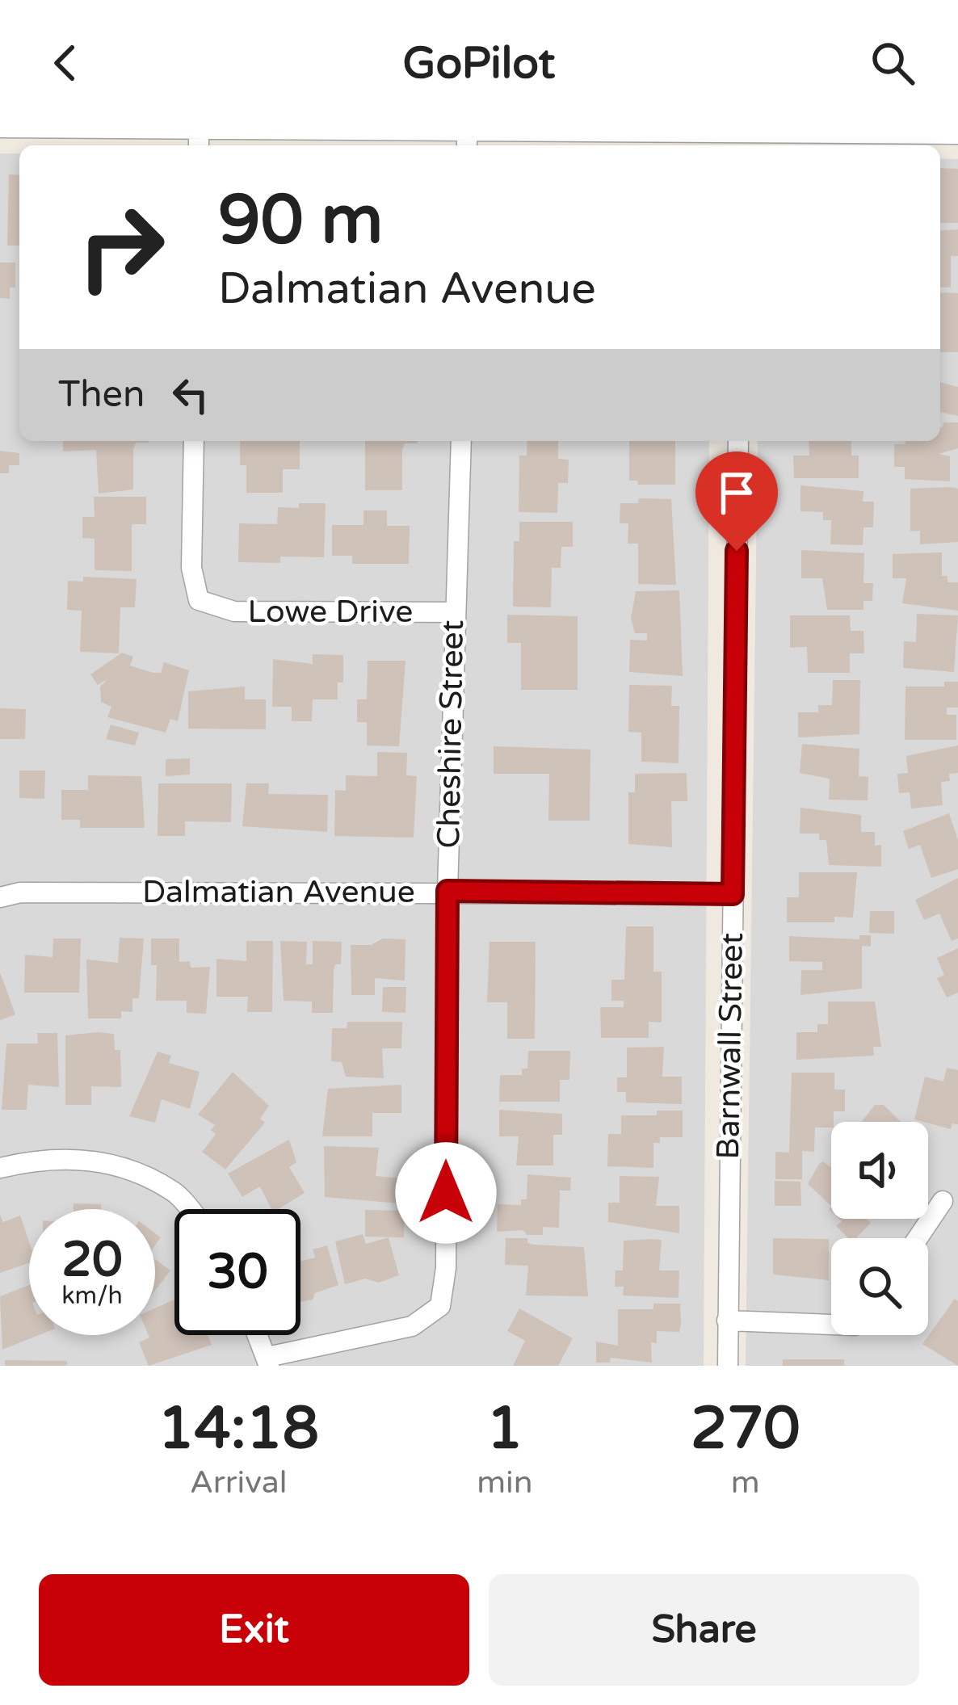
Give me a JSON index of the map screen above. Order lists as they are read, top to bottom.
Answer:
{
  "streets": {
    "street": [
      "Lowe Drive",
      "Cheshire Street",
      "Dalmatian Avenue",
      "Barnwall Street"
    ]
  },
  "crossings": [
    ["Lowe Drive", "Cheshire Street"],
    ["Cheshire Street", "Dalmatian Avenue"],
    ["Dalmatian Avenue", "Barnwall Street"]
  ],
  "page": {
    "header": "GoPilot",
    "turn": ["90 m", "Dalmatian Avenue"],
    "then": "Then",
    "speed": "20 km/h",
    "limit": "30",
    "eta": [
      "14:18",
      "Arrival",
      "1",
      "min",
      "270",
      "m"
    ],
    "buttons": ["Exit", "Share"]
  }
}
